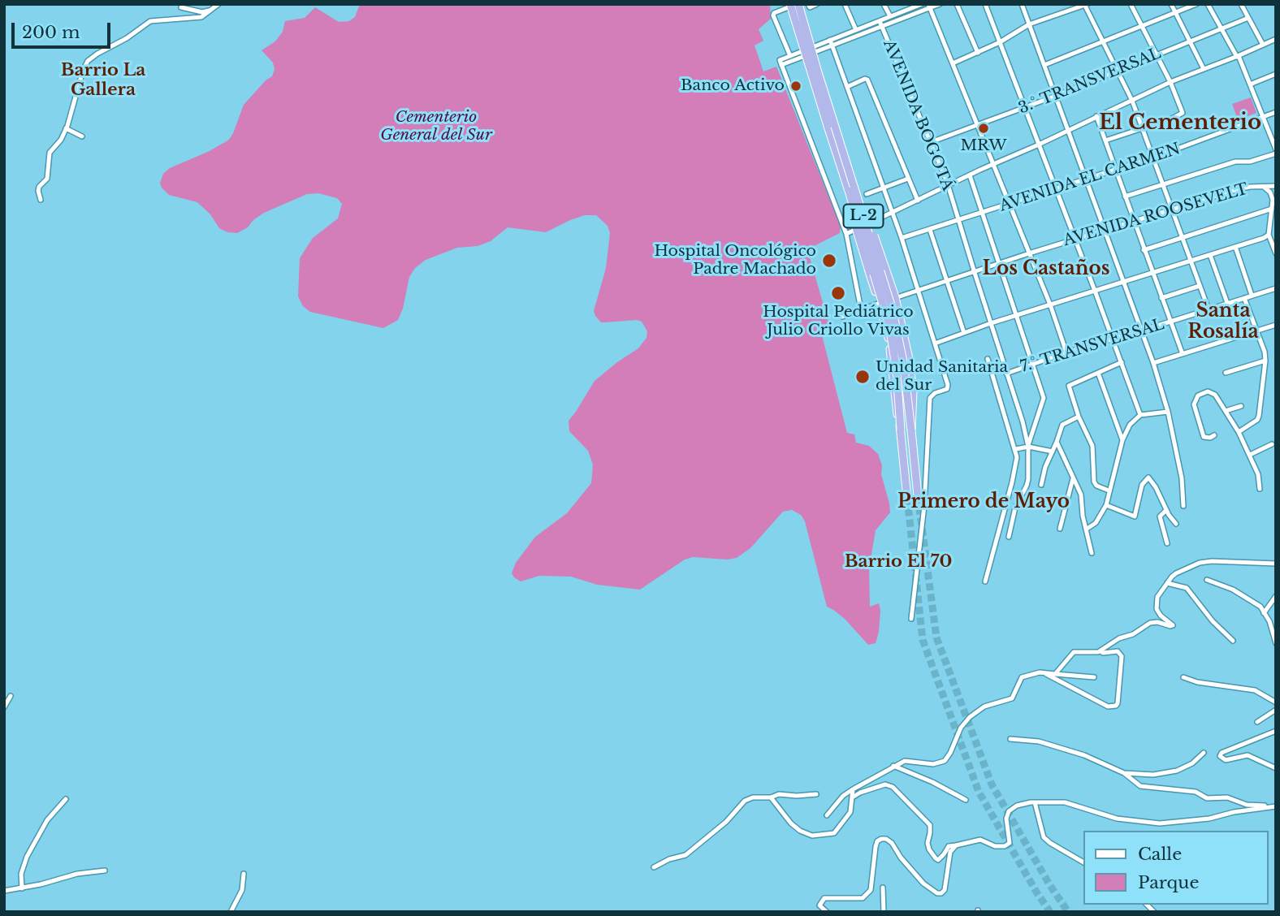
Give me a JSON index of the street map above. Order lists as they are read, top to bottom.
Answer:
{
  "streets": {
    "highway": ["L-2"],
    "street": [
      "3.° TRANSVERSAL",
      "AVENIDA BOGOTÁ",
      "AVENIDA EL CARMEN",
      "AVENIDA ROOSEVELT",
      "7.° TRANSVERSAL"
    ]
  },
  "crossings": [
    ["3.° TRANSVERSAL", "AVENIDA BOGOTÁ"],
    ["AVENIDA BOGOTÁ", "AVENIDA EL CARMEN"],
    ["AVENIDA BOGOTÁ", "AVENIDA ROOSEVELT"],
    ["AVENIDA BOGOTÁ", "7.° TRANSVERSAL"]
  ],
  "districts": [
    "Barrio La Gallera",
    "El Cementerio",
    "Los Castaños",
    "Santa Rosalía",
    "Primero de Mayo",
    "Barrio El 70"
  ],
  "parks": ["Cementerio General del Sur"],
  "places": [
    "Banco Activo",
    "MRW",
    "Hospital Oncológico Padre Machado",
    "Hospital Pediátrico Julio Criollo Vivas",
    "Unidad Sanitaria del Sur"
  ],
  "legend": ["Calle", "Parque"],
  "scale_bar": "200 m"
}
